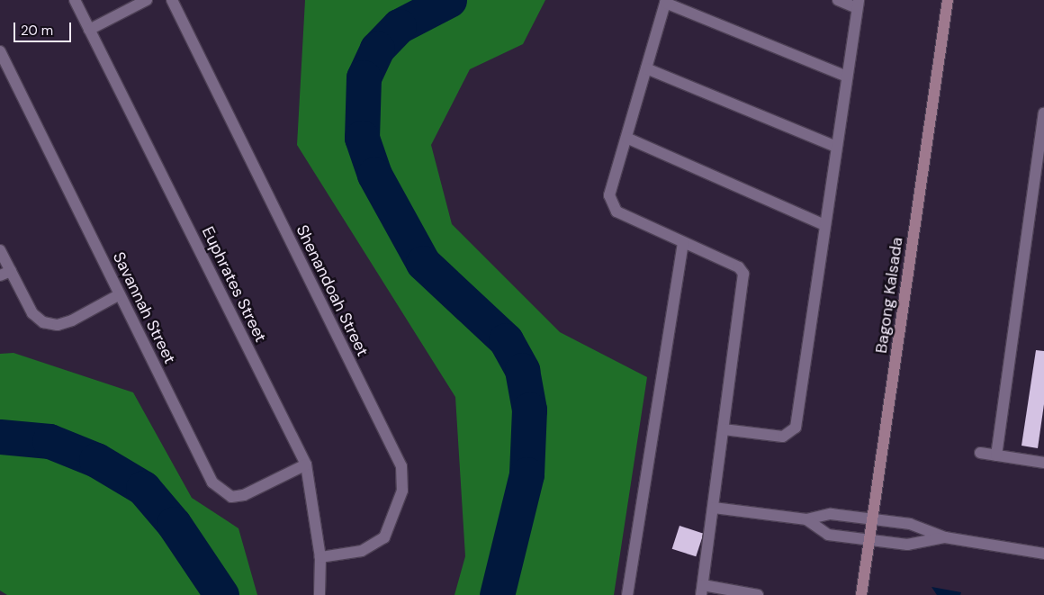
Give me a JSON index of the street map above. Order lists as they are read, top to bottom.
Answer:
{
  "streets": {
    "street": [
      "Euphrates Street",
      "Shenandoah Street",
      "Bagong Kalsada",
      "Savannah Street"
    ]
  },
  "crossings": [
    ["Euphrates Street", "Shenandoah Street"],
    ["Euphrates Street", "Savannah Street"]
  ],
  "scale_bar": "20 m"
}
